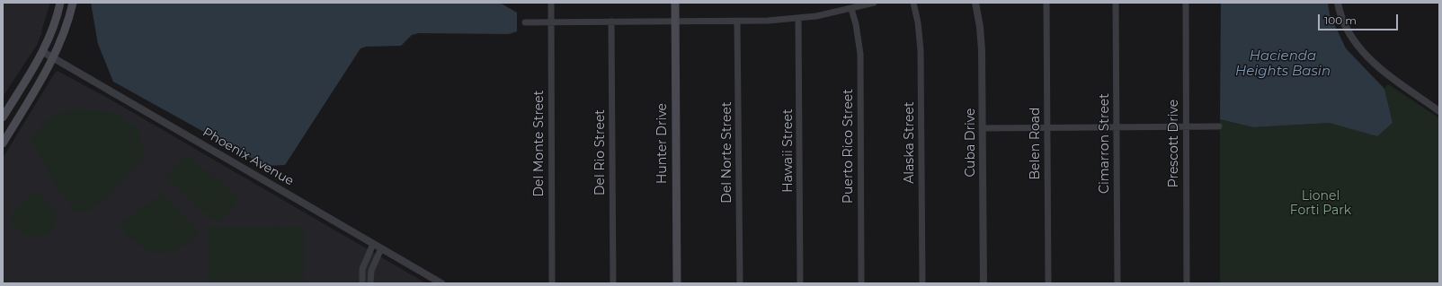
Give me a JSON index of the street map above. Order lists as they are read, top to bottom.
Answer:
{
  "streets": {
    "main road": ["Hunter Drive"],
    "street": [
      "Alaska Street",
      "Cuba Drive",
      "Del Monte Street",
      "Belen Road",
      "Cimarron Street",
      "Prescott Drive",
      "Puerto Rico Street",
      "Hawaii Street",
      "Del Rio Street",
      "Del Norte Street",
      "Phoenix Avenue"
    ]
  },
  "water": ["Hacienda Heights Basin"],
  "parks": ["Lionel Forti Park"],
  "scale_bar": "100 m"
}
